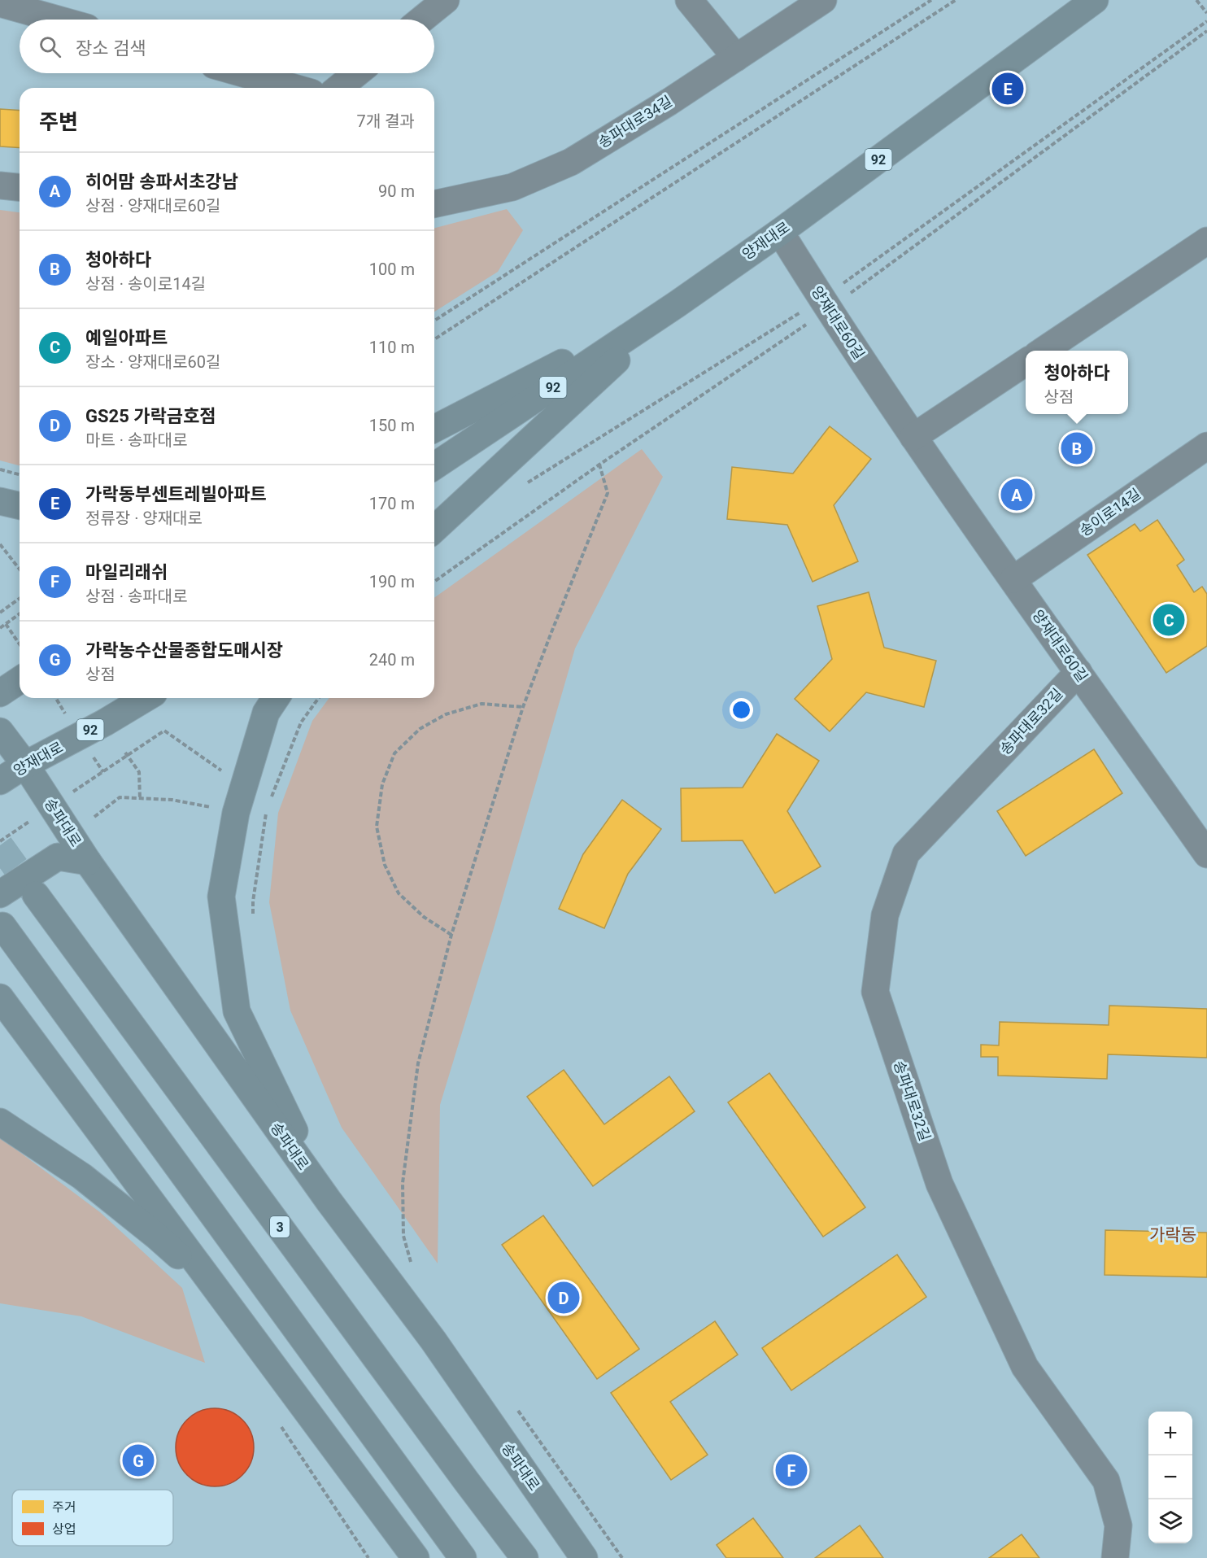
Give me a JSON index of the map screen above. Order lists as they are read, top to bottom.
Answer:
{
  "streets": {
    "main road": [
      "92",
      "양재대로",
      "송파대로",
      "3"
    ],
    "street": [
      "송파대로34길",
      "양재대로60길",
      "송이로14길",
      "송파대로32길"
    ]
  },
  "crossings": [
    ["양재대로", "양재대로60길"],
    ["양재대로", "송파대로"],
    ["양재대로60길", "송이로14길"],
    ["양재대로60길", "송파대로32길"]
  ],
  "districts": ["가락동"],
  "legend": ["주거", "상업"],
  "page": {
    "search": "장소 검색",
    "pins": [
      "E",
      "B",
      "A",
      "C",
      "D",
      "G",
      "F"
    ],
    "heading": ["주변", "7개 결과"],
    "list": [
      {
        "mark": "A",
        "name": "히어맘 송파서초강남",
        "note": "상점 · 양재대로60길",
        "value": "90 m"
      },
      {
        "mark": "B",
        "name": "청아하다",
        "note": "상점 · 송이로14길",
        "value": "100 m"
      },
      {
        "mark": "C",
        "name": "예일아파트",
        "note": "장소 · 양재대로60길",
        "value": "110 m"
      },
      {
        "mark": "D",
        "name": "GS25 가락금호점",
        "note": "마트 · 송파대로",
        "value": "150 m"
      },
      {
        "mark": "E",
        "name": "가락동부센트레빌아파트",
        "note": "정류장 · 양재대로",
        "value": "170 m"
      },
      {
        "mark": "F",
        "name": "마일리래쉬",
        "note": "상점 · 송파대로",
        "value": "190 m"
      },
      {
        "mark": "G",
        "name": "가락농수산물종합도매시장",
        "note": "상점",
        "value": "240 m"
      }
    ],
    "popup": ["청아하다", "상점"],
    "map_buttons": ["+", "−"]
  }
}
